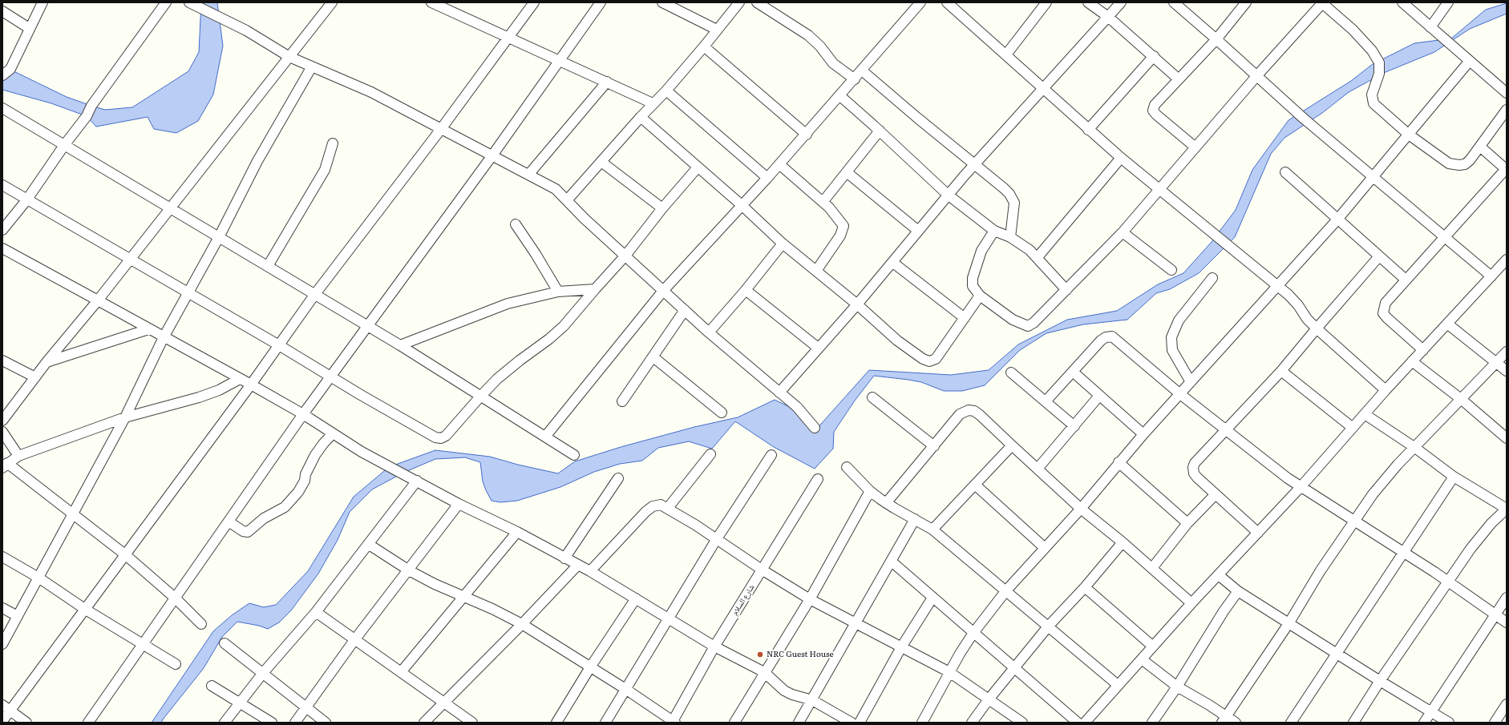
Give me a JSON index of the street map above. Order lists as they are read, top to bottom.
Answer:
{
  "streets": {
    "street": ["شارع السلام"]
  },
  "places": ["NRC Guest House"]
}
